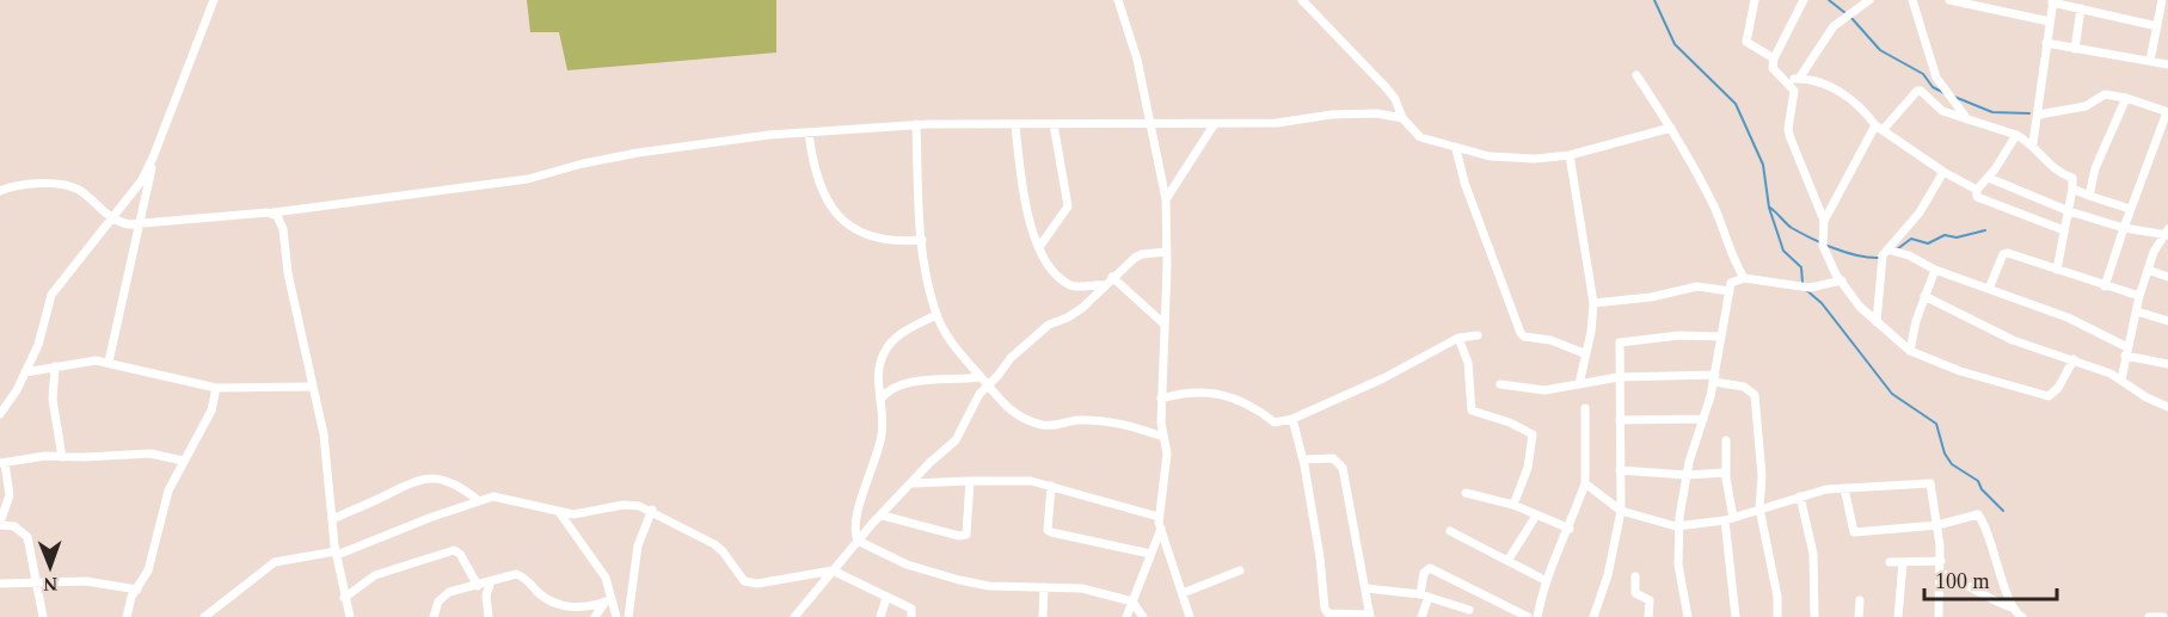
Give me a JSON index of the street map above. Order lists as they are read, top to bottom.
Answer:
{
  "scale_bar": "100 m",
  "north": "bottom"
}
